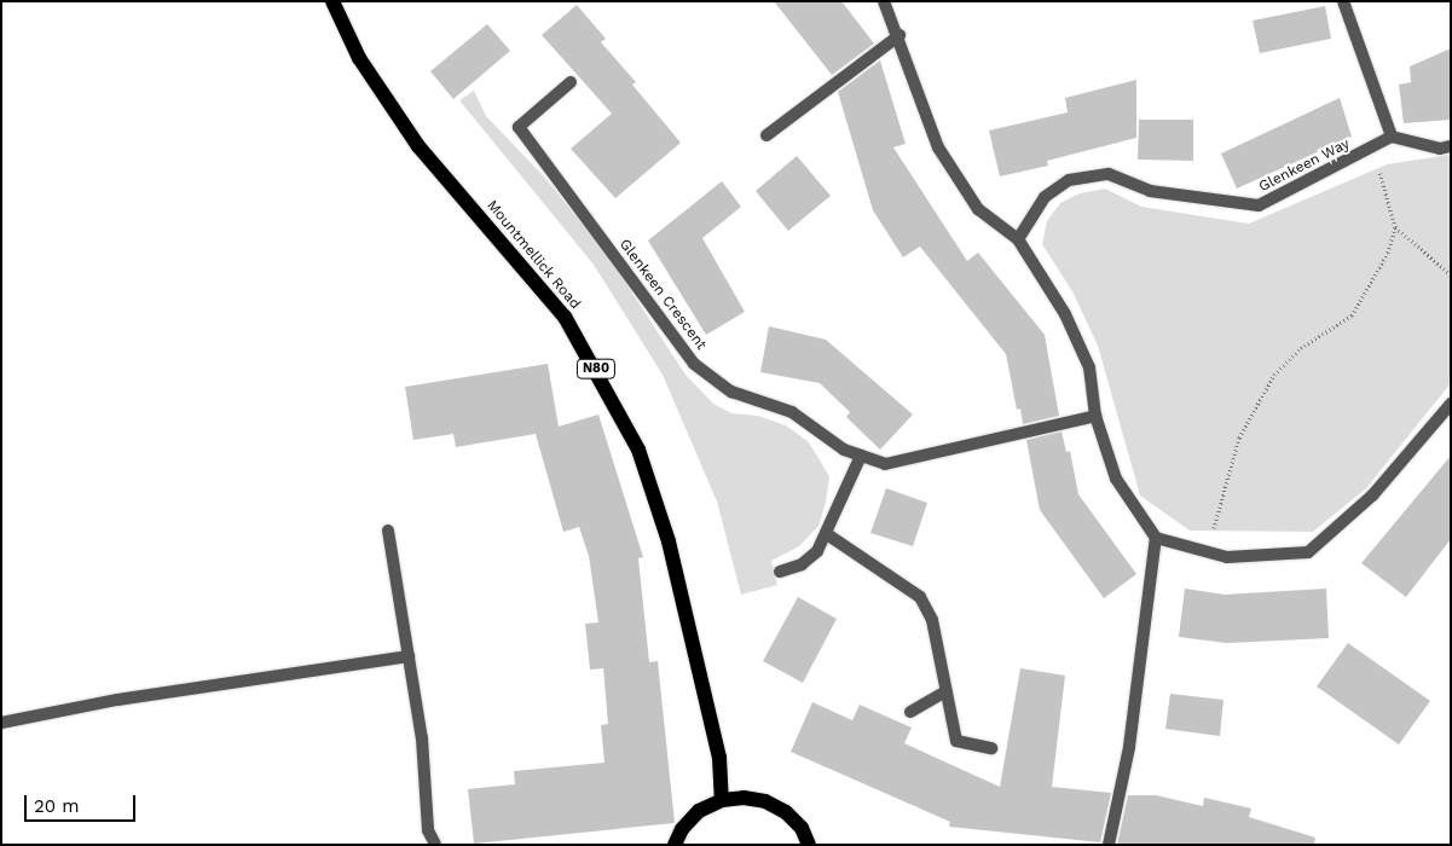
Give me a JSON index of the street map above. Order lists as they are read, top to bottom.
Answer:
{
  "streets": {
    "main road": ["Mountmellick Road", "N80"],
    "street": ["Glenkeen Way", "Glenkeen Crescent"]
  },
  "scale_bar": "20 m"
}
